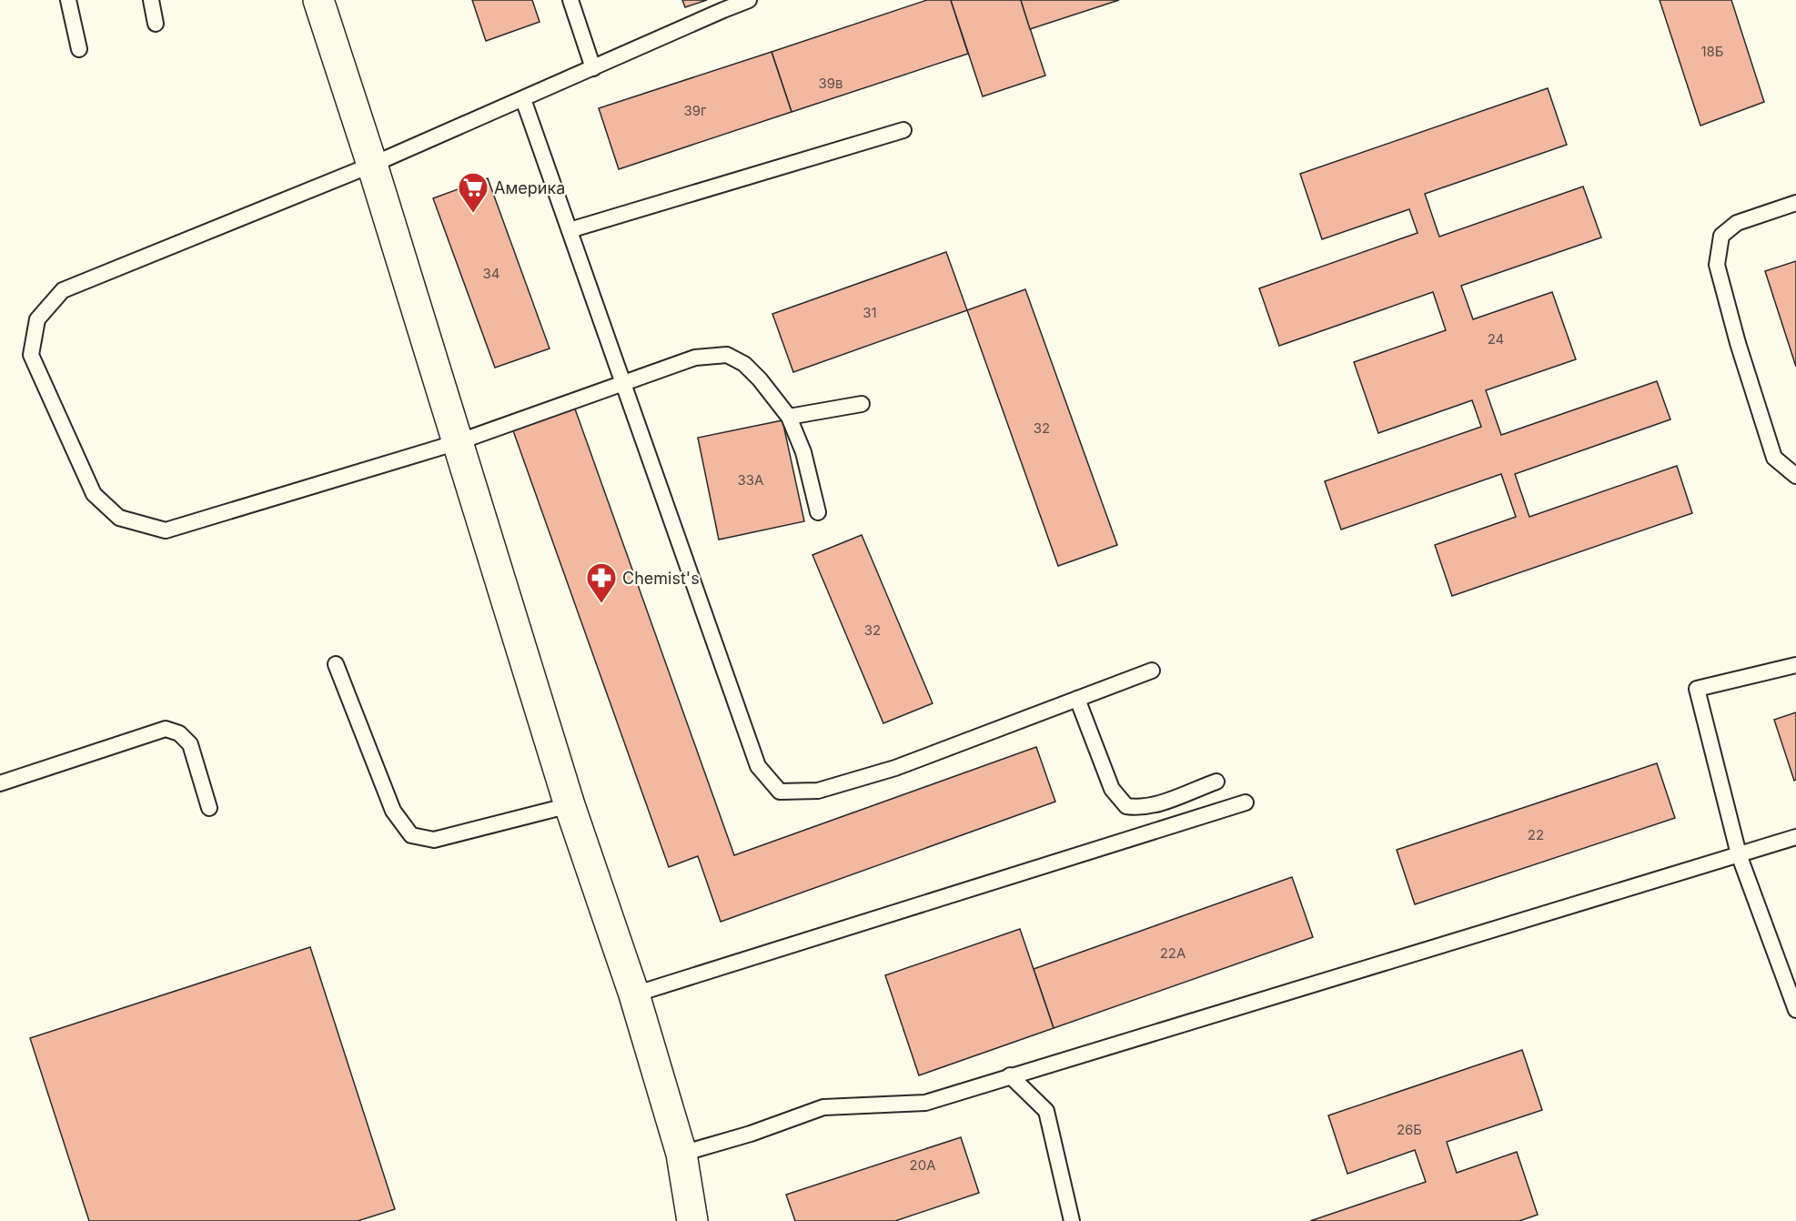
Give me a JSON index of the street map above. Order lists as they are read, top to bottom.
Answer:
{
  "places": {
    "supermarket": ["Америка"],
    "pharmacy": ["Chemist's"]
  },
  "house_numbers": [
    "18Б",
    "39в",
    "39г",
    "34",
    "31",
    "24",
    "32",
    "33А",
    "32",
    "22",
    "22А",
    "26Б",
    "20А"
  ]
}
